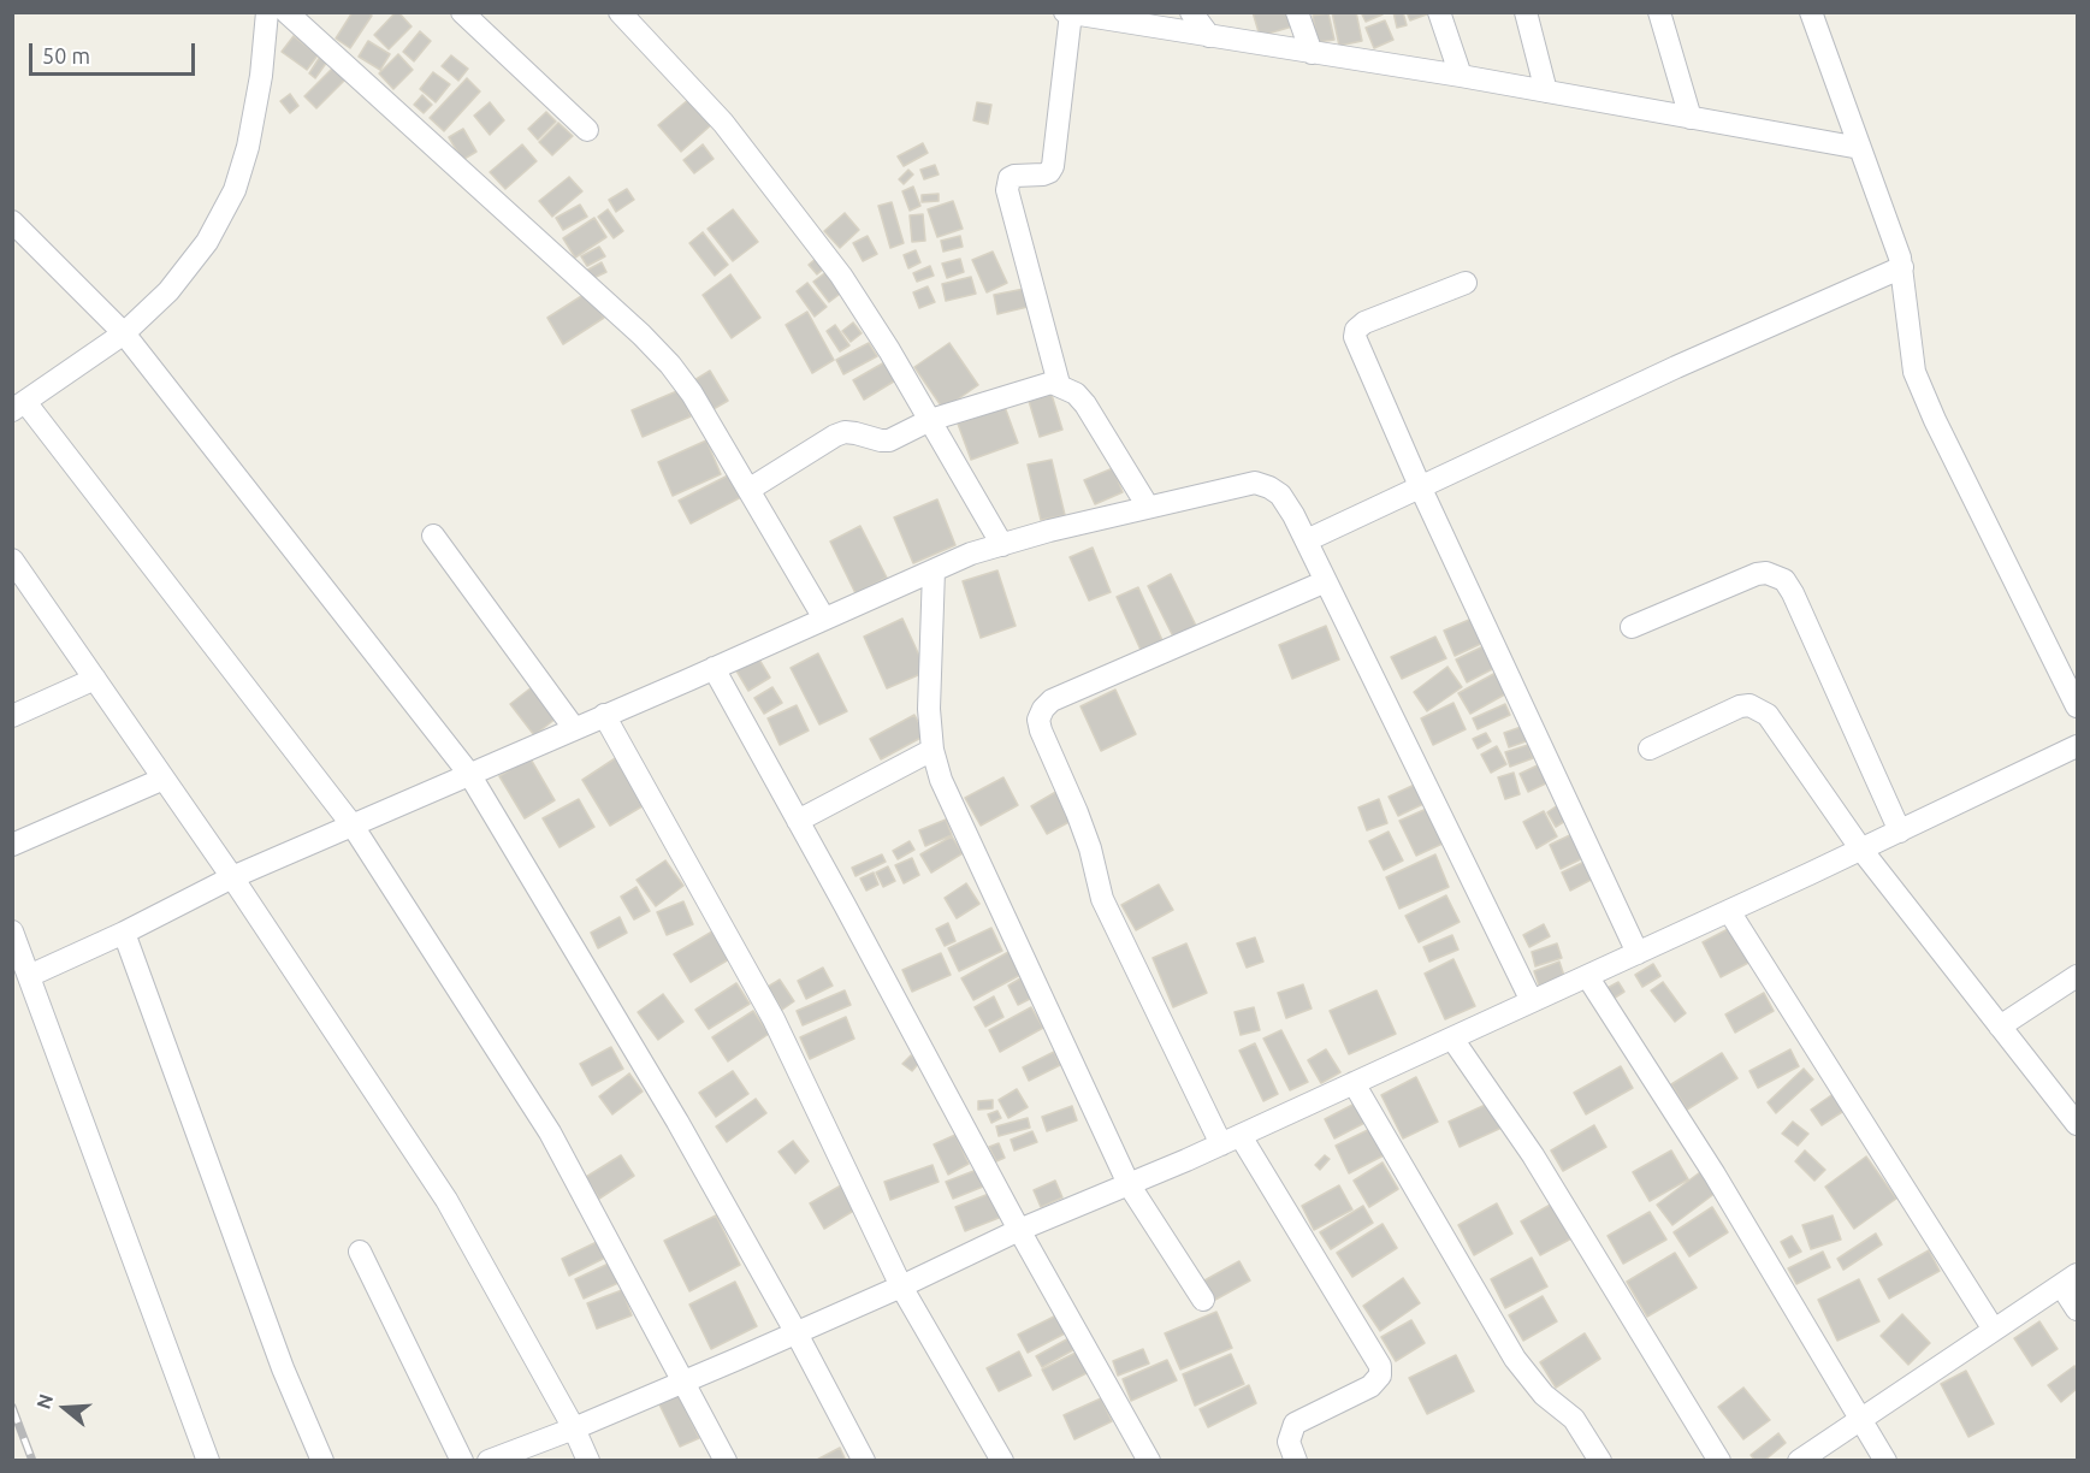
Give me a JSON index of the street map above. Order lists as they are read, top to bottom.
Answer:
{
  "scale_bar": "50 m",
  "north": "left"
}
